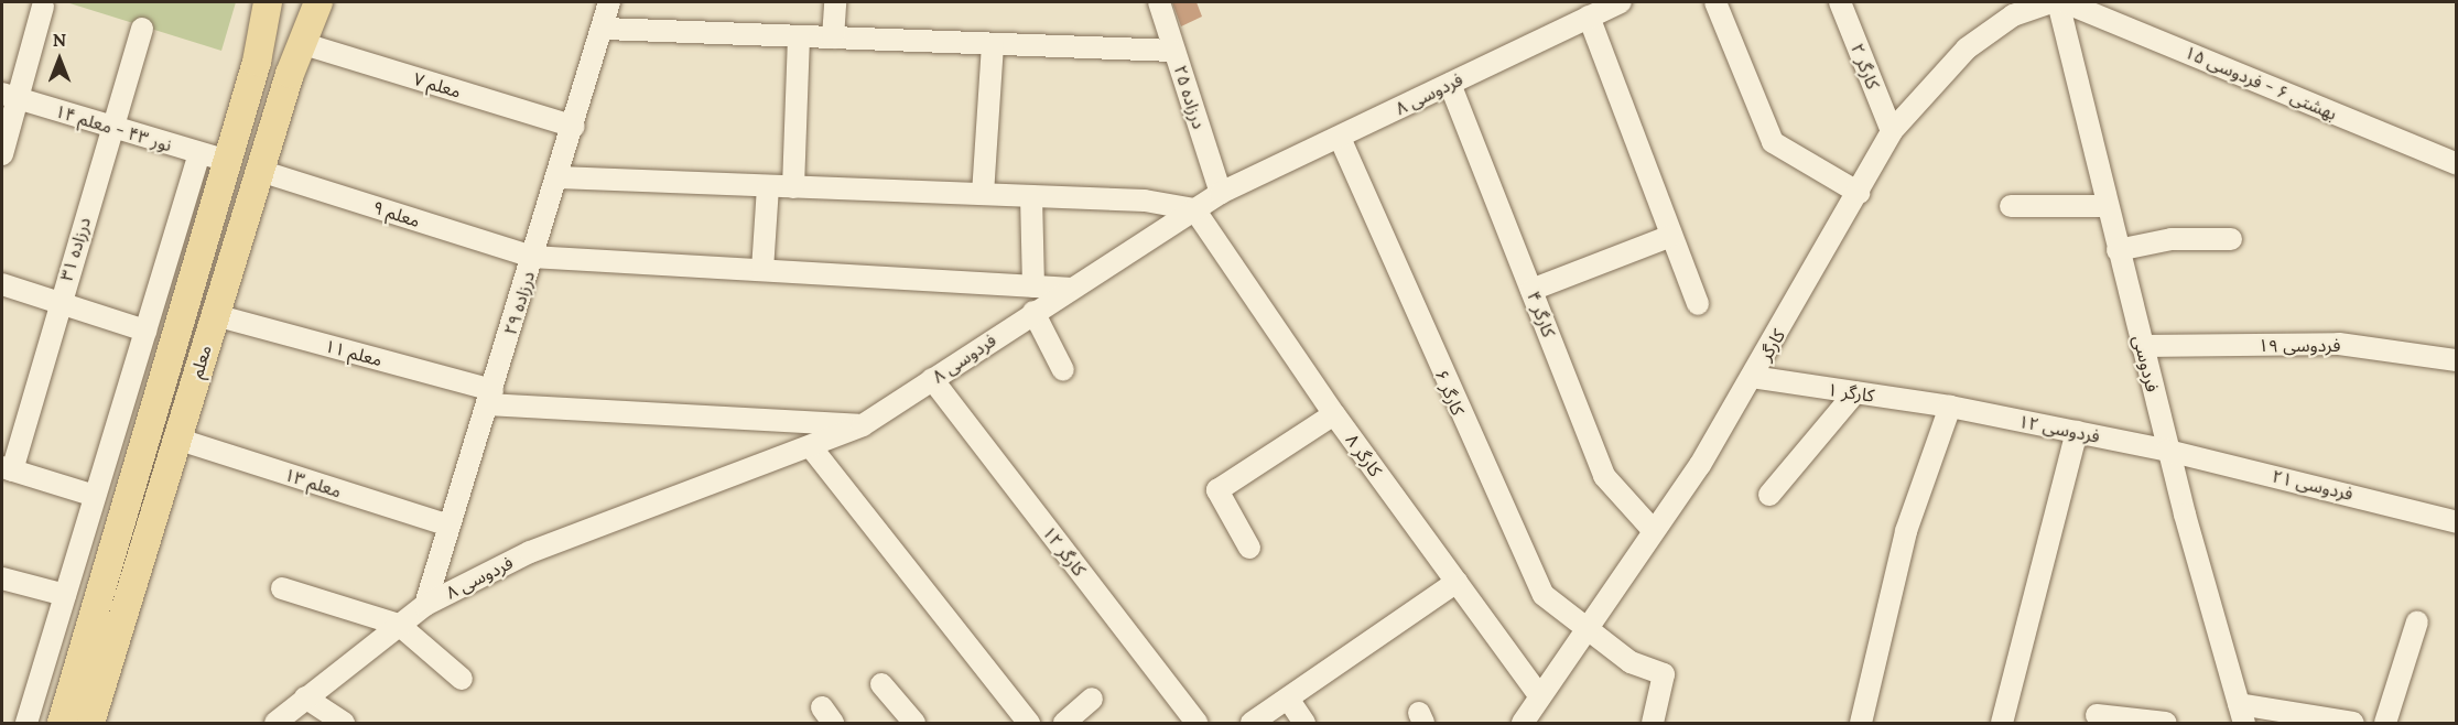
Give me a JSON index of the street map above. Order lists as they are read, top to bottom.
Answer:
{
  "streets": {
    "main road": ["معلم"],
    "street": [
      "کارگر ۲",
      "بهشتی ۶ - فردوسی ۱۵",
      "معلم ۷",
      "فردوسی ۸",
      "درزاده ۲۵",
      "نور ۴۳ - معلم ۱۴",
      "معلم ۹",
      "درزاده ۳۱",
      "درزاده ۲۹",
      "کارگر ۴",
      "کارگر",
      "فردوسی ۱۹",
      "معلم ۱۱",
      "فردوسی",
      "کارگر ۶",
      "کارگر ۱",
      "فردوسی ۱۲",
      "کارگر ۸",
      "معلم ۱۳",
      "فردوسی ۲۱",
      "کارگر ۱۲"
    ]
  },
  "crossings": [
    ["کارگر ۲", "کارگر"],
    ["معلم ۷", "درزاده ۲۹"],
    ["معلم ۷", "معلم"],
    ["فردوسی ۸", "درزاده ۲۵"],
    ["فردوسی ۸", "معلم ۹"],
    ["فردوسی ۸", "درزاده ۲۹"],
    ["فردوسی ۸", "کارگر ۴"],
    ["فردوسی ۸", "معلم ۱۱"],
    ["فردوسی ۸", "کارگر ۶"],
    ["فردوسی ۸", "کارگر ۸"],
    ["فردوسی ۸", "کارگر ۱۲"],
    ["نور ۴۳ - معلم ۱۴", "درزاده ۳۱"],
    ["نور ۴۳ - معلم ۱۴", "معلم"],
    ["معلم ۹", "درزاده ۲۹"],
    ["معلم ۹", "معلم"],
    ["درزاده ۲۹", "معلم ۱۱"],
    ["درزاده ۲۹", "معلم ۱۳"],
    ["کارگر ۴", "کارگر"],
    ["کارگر", "کارگر ۶"],
    ["کارگر", "کارگر ۱"],
    ["کارگر", "کارگر ۸"],
    ["فردوسی ۱۹", "فردوسی"],
    ["معلم ۱۱", "معلم"],
    ["معلم", "معلم ۱۳"],
    ["فردوسی", "فردوسی ۱۲"],
    ["فردوسی", "فردوسی ۲۱"],
    ["کارگر ۱", "فردوسی ۱۲"],
    ["فردوسی ۱۲", "فردوسی ۲۱"]
  ],
  "north": "top"
}
